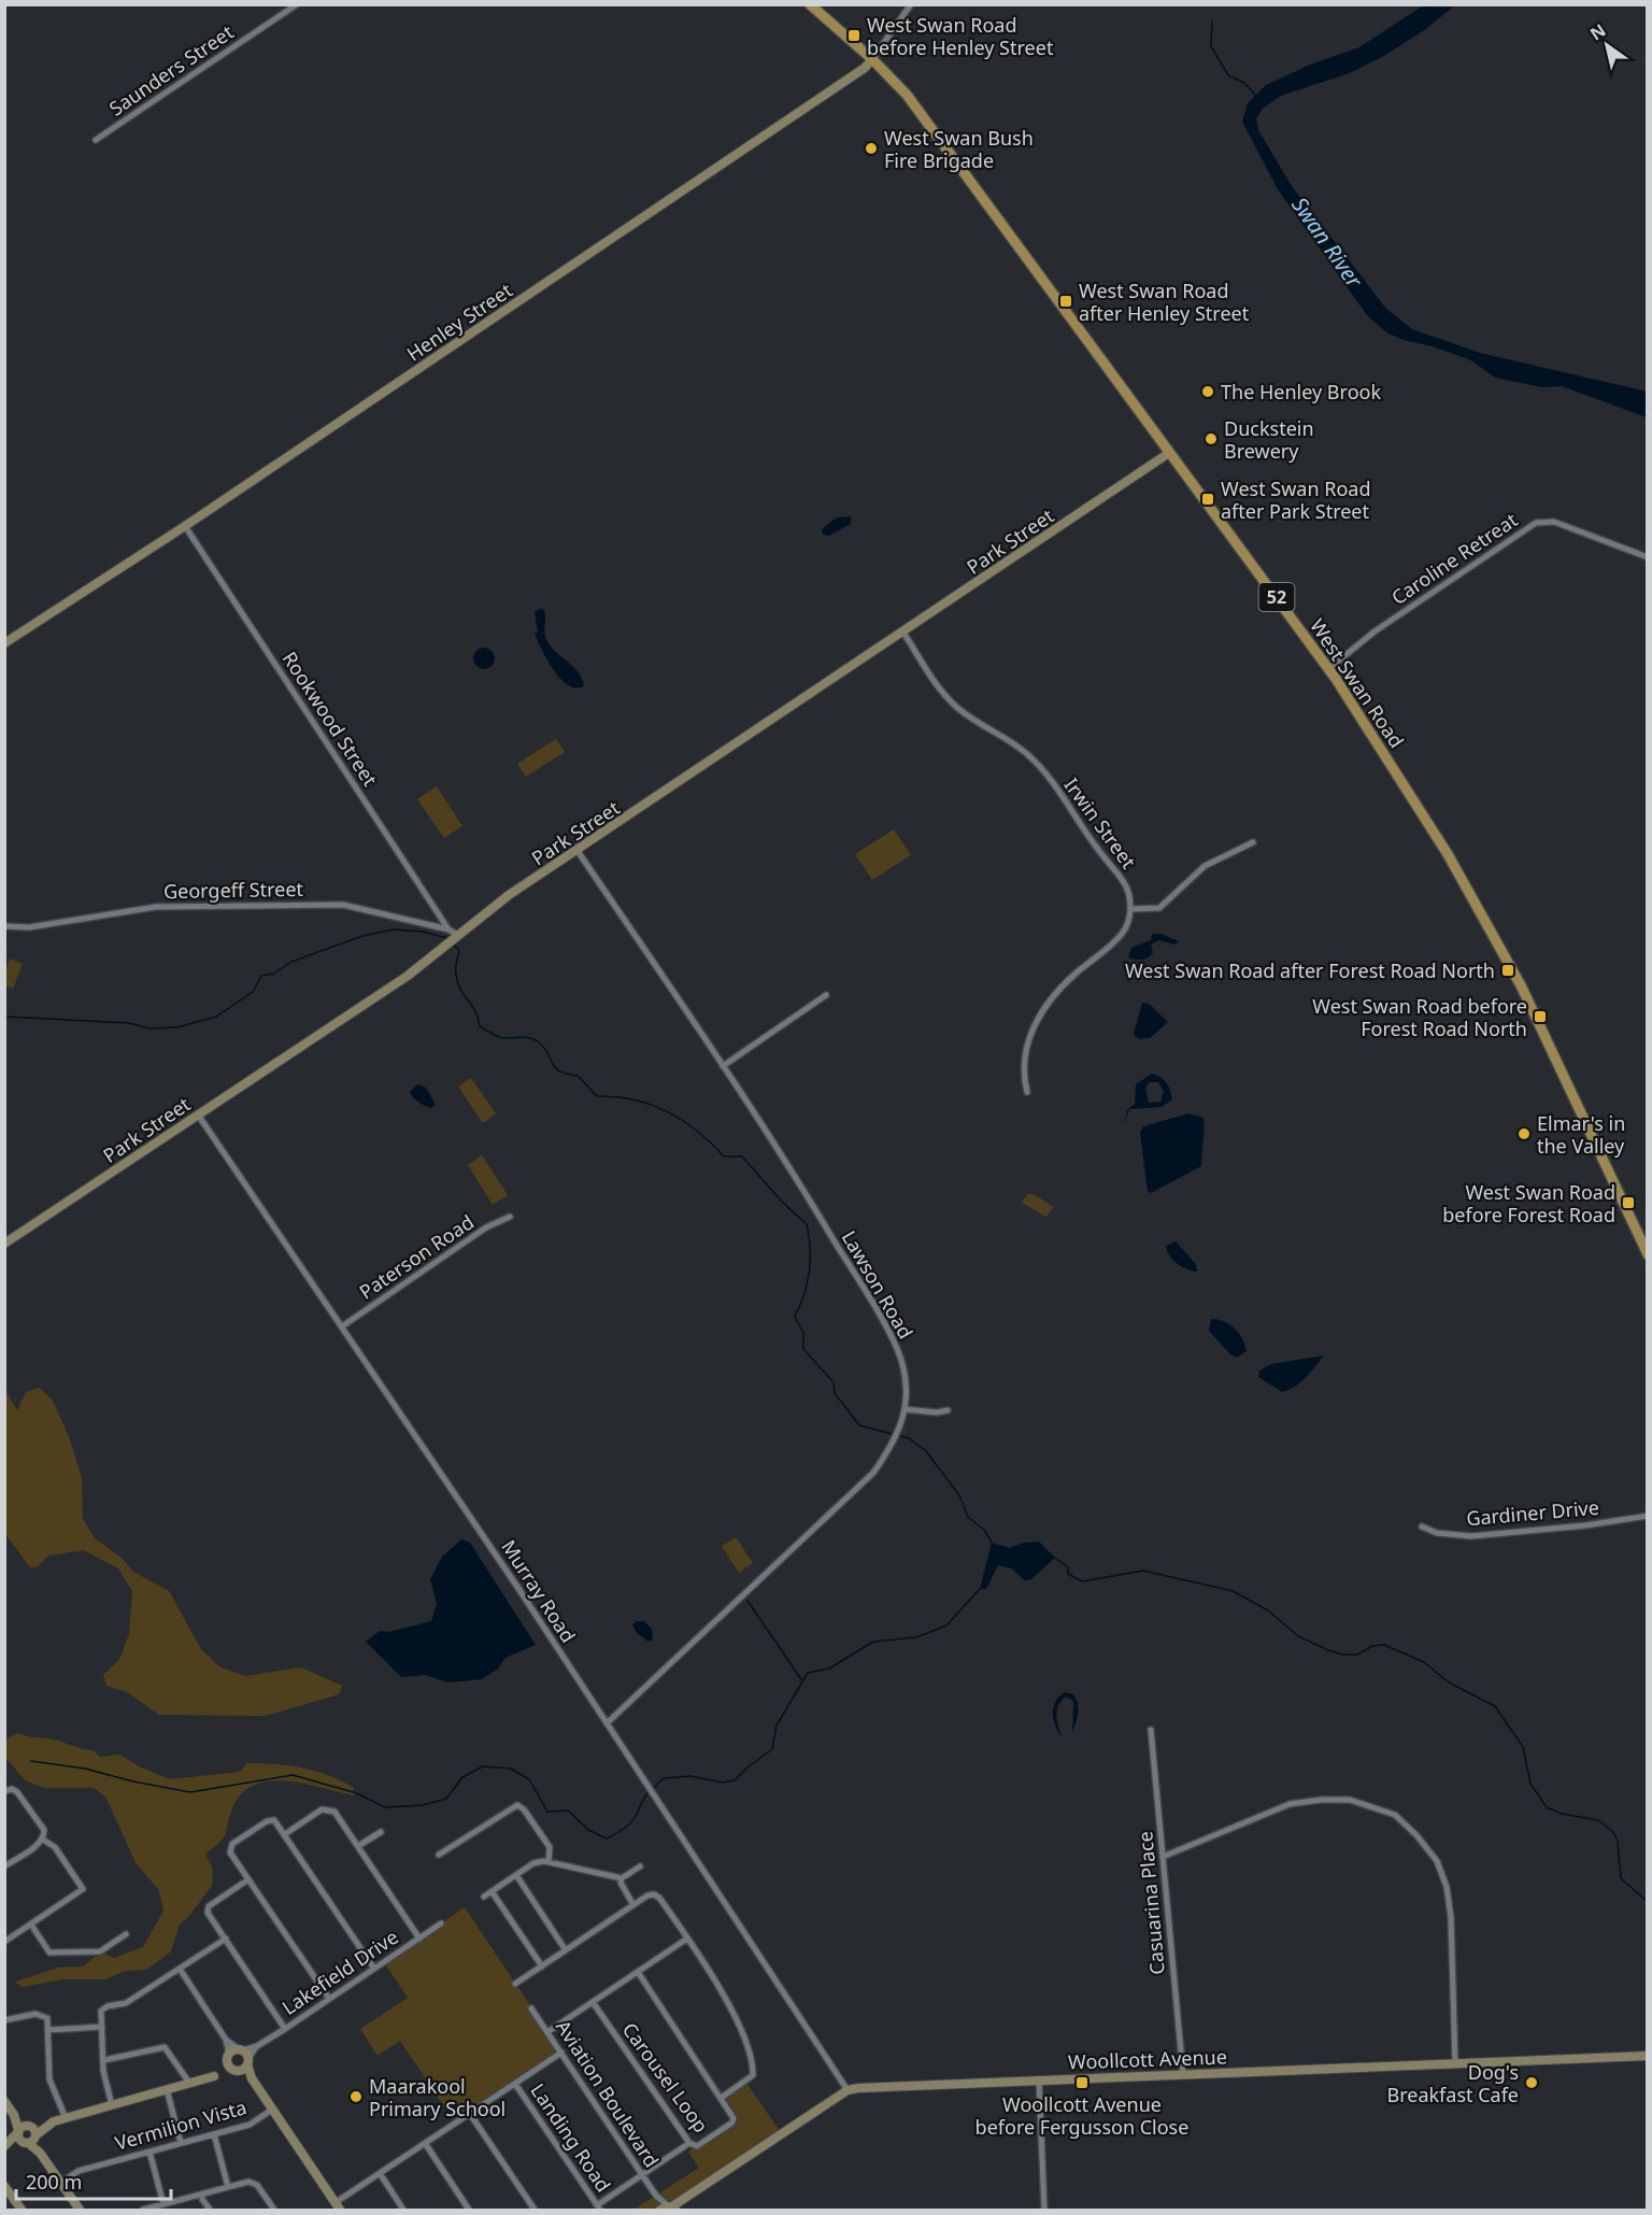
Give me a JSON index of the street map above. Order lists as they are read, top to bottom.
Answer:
{
  "streets": {
    "main road": ["52", "West Swan Road"],
    "street": [
      "Saunders Street",
      "Henley Street",
      "Park Street",
      "Caroline Retreat",
      "Rookwood Street",
      "Irwin Street",
      "Georgeff Street",
      "Paterson Road",
      "Lawson Road",
      "Gardiner Drive",
      "Murray Road",
      "Casuarina Place",
      "Lakefield Drive",
      "Woollcott Avenue",
      "Carousel Loop",
      "Aviation Boulevard",
      "Vermilion Vista",
      "Landing Road"
    ]
  },
  "crossings": [
    ["Henley Street", "West Swan Road"],
    ["Henley Street", "Rookwood Street"],
    ["Park Street", "West Swan Road"],
    ["Park Street", "Irwin Street"],
    ["Park Street", "Georgeff Street"],
    ["Park Street", "Lawson Road"],
    ["Park Street", "Murray Road"],
    ["Caroline Retreat", "West Swan Road"],
    ["Rookwood Street", "Georgeff Street"],
    ["Paterson Road", "Murray Road"],
    ["Lawson Road", "Murray Road"],
    ["Murray Road", "Woollcott Avenue"],
    ["Casuarina Place", "Woollcott Avenue"]
  ],
  "water": ["Swan River"],
  "places": {
    "transit": [
      "West Swan Road before Henley Street",
      "West Swan Road after Henley Street",
      "West Swan Road after Park Street",
      "West Swan Road after Forest Road North",
      "West Swan Road before Forest Road North",
      "West Swan Road before Forest Road",
      "Woollcott Avenue before Fergusson Close"
    ],
    "other": [
      "West Swan Bush Fire Brigade",
      "The Henley Brook",
      "Duckstein Brewery",
      "Elmar's in the Valley",
      "Dog's Breakfast Cafe",
      "Maarakool Primary School"
    ]
  },
  "scale_bar": "200 m",
  "north": "top left"
}
